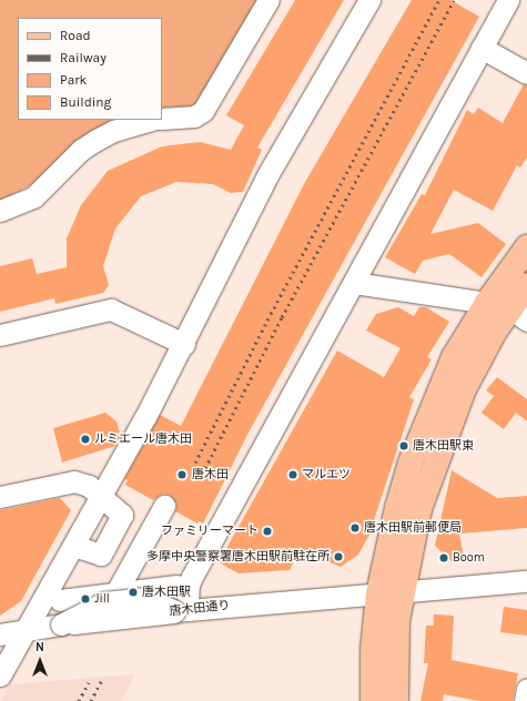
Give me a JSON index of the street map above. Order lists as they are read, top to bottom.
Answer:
{
  "streets": {
    "street": ["唐木田通り"]
  },
  "places": [
    "ルミエール唐木田",
    "唐木田駅東",
    "唐木田",
    "マルエツ",
    "唐木田駅前郵便局",
    "ファミリーマート",
    "多摩中央警察署唐木田駅前駐在所",
    "Boom",
    "唐木田駅",
    "Jill"
  ],
  "legend": [
    "Road",
    "Railway",
    "Park",
    "Building"
  ],
  "north": "top"
}
